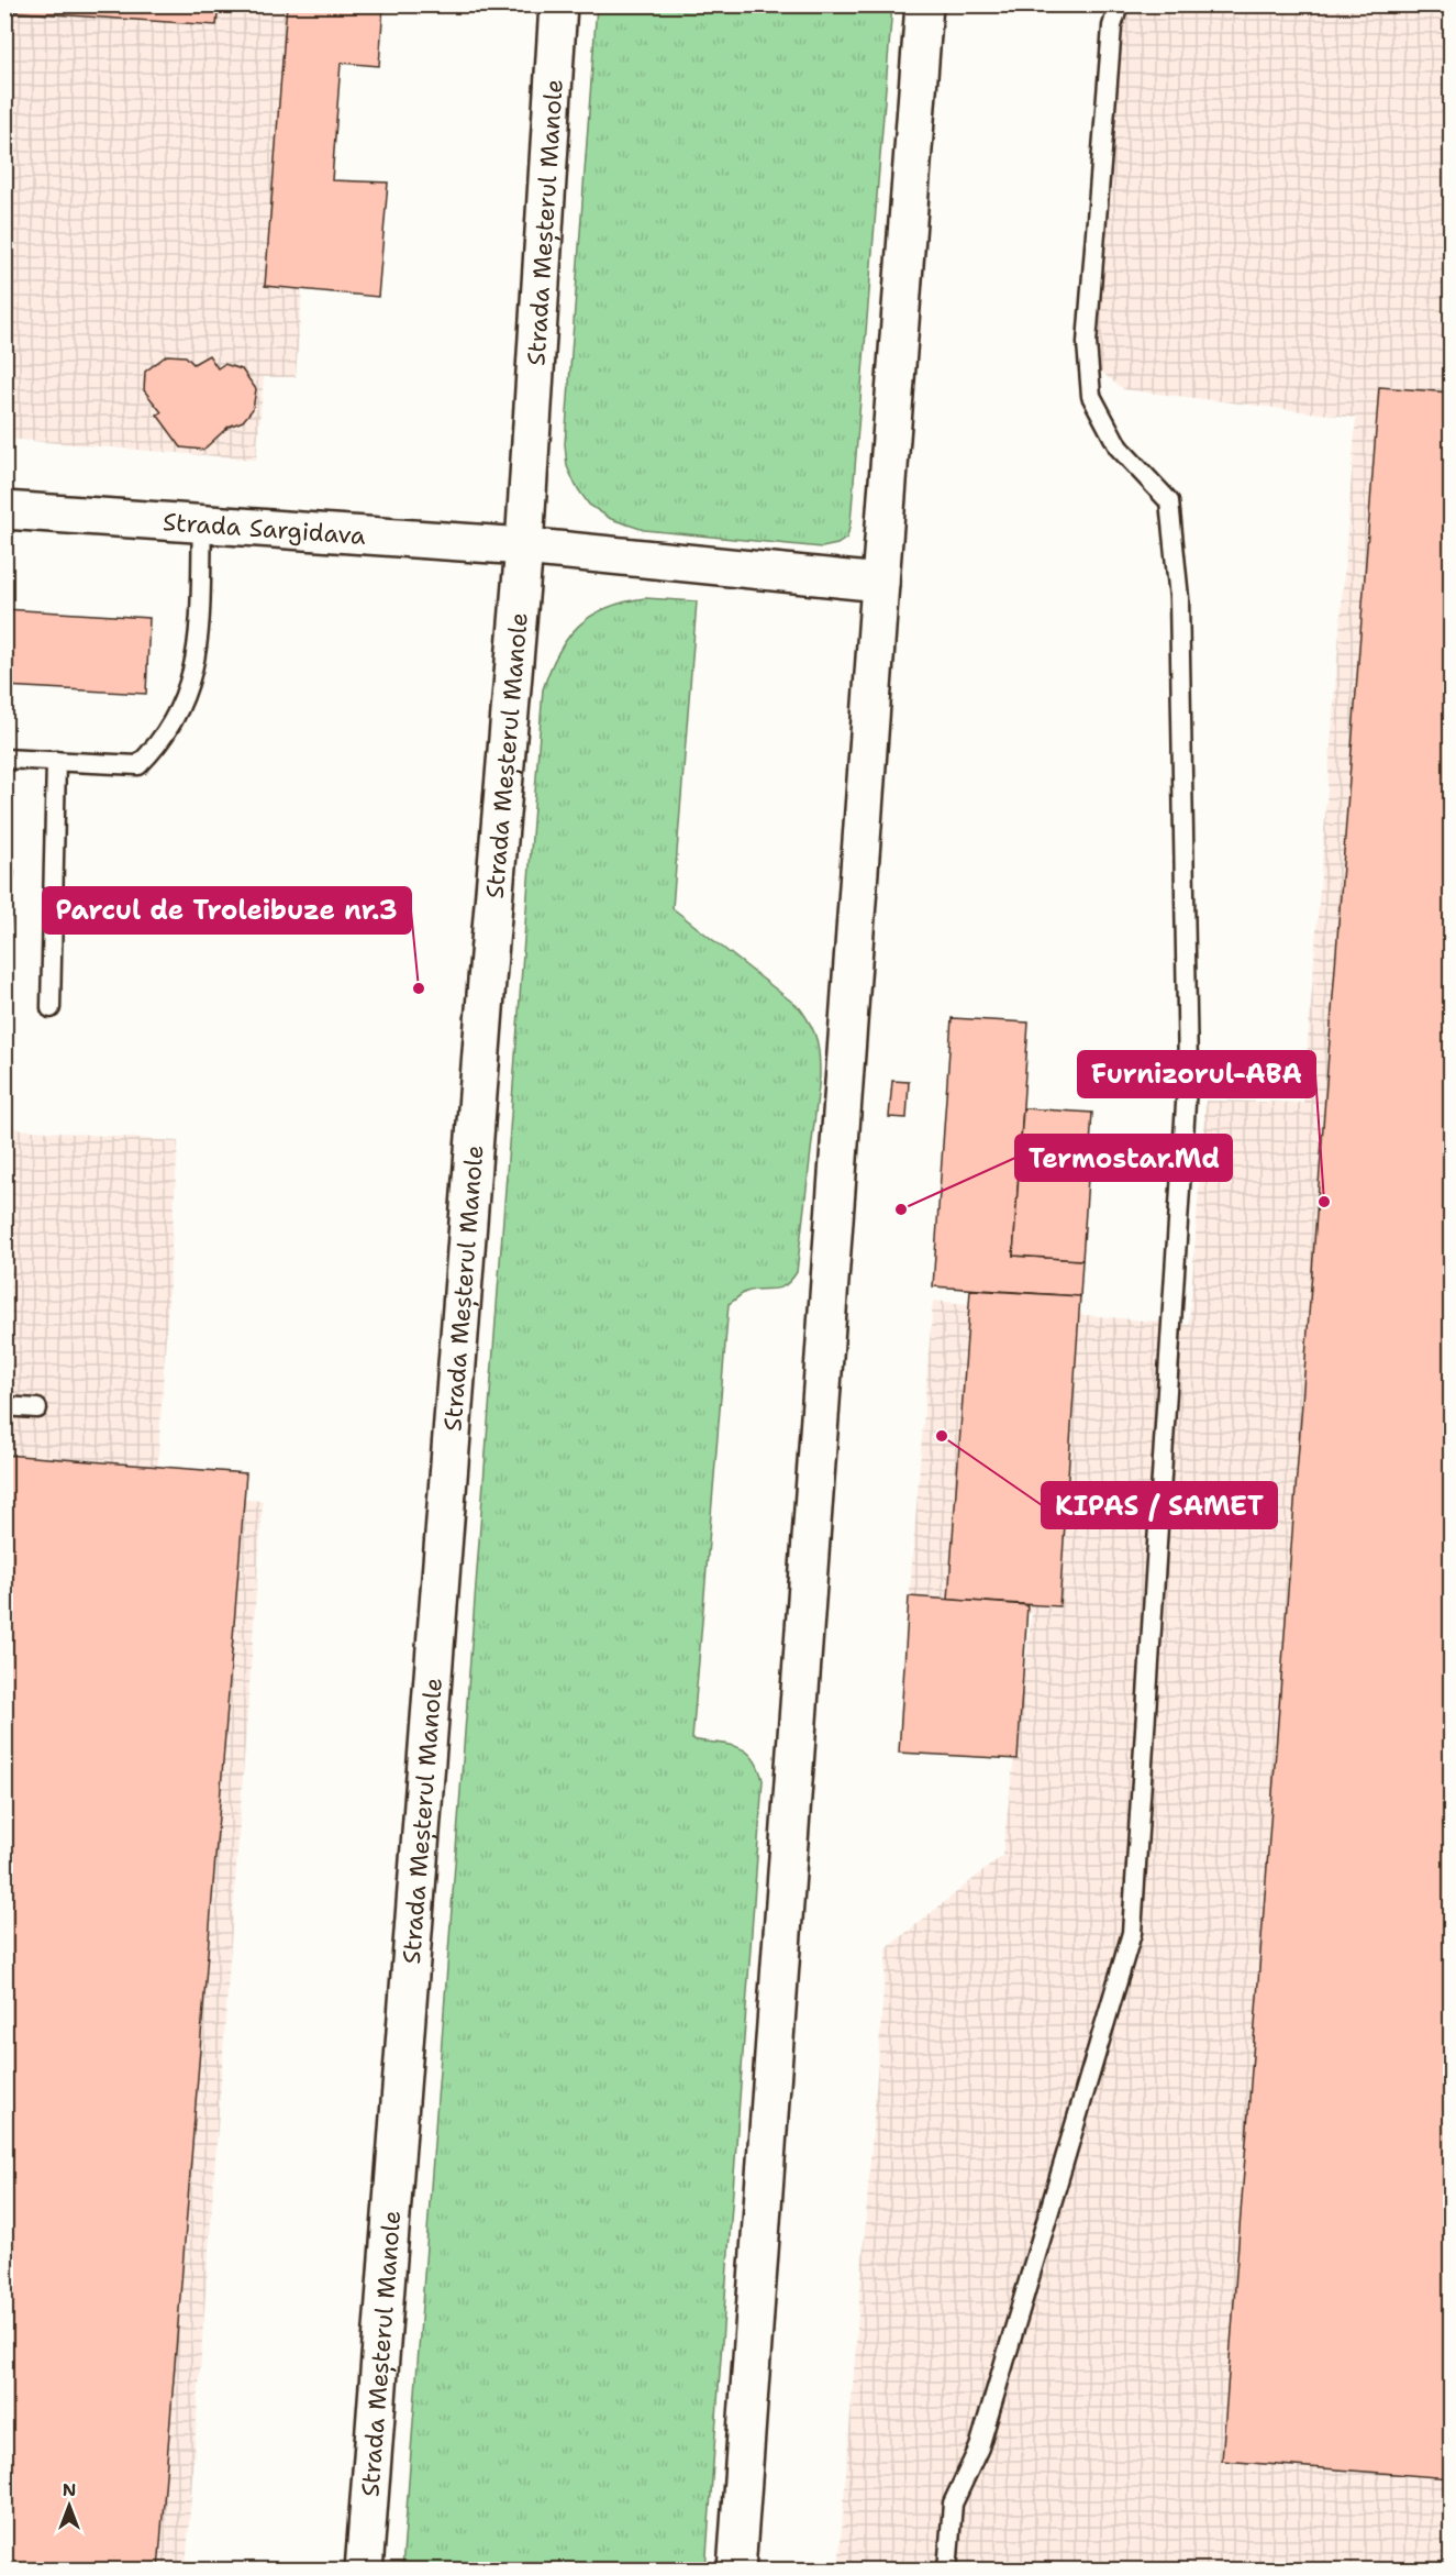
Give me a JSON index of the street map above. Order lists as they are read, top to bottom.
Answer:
{
  "streets": {
    "main road": ["Strada Meșterul Manole", "Strada Sargidava"]
  },
  "crossings": [
    ["Strada Meșterul Manole", "Strada Sargidava"]
  ],
  "places": [
    "Parcul de Troleibuze nr.3",
    "Furnizorul-ABA",
    "Termostar.Md",
    "KIPAS / SAMET"
  ],
  "north": "top"
}
